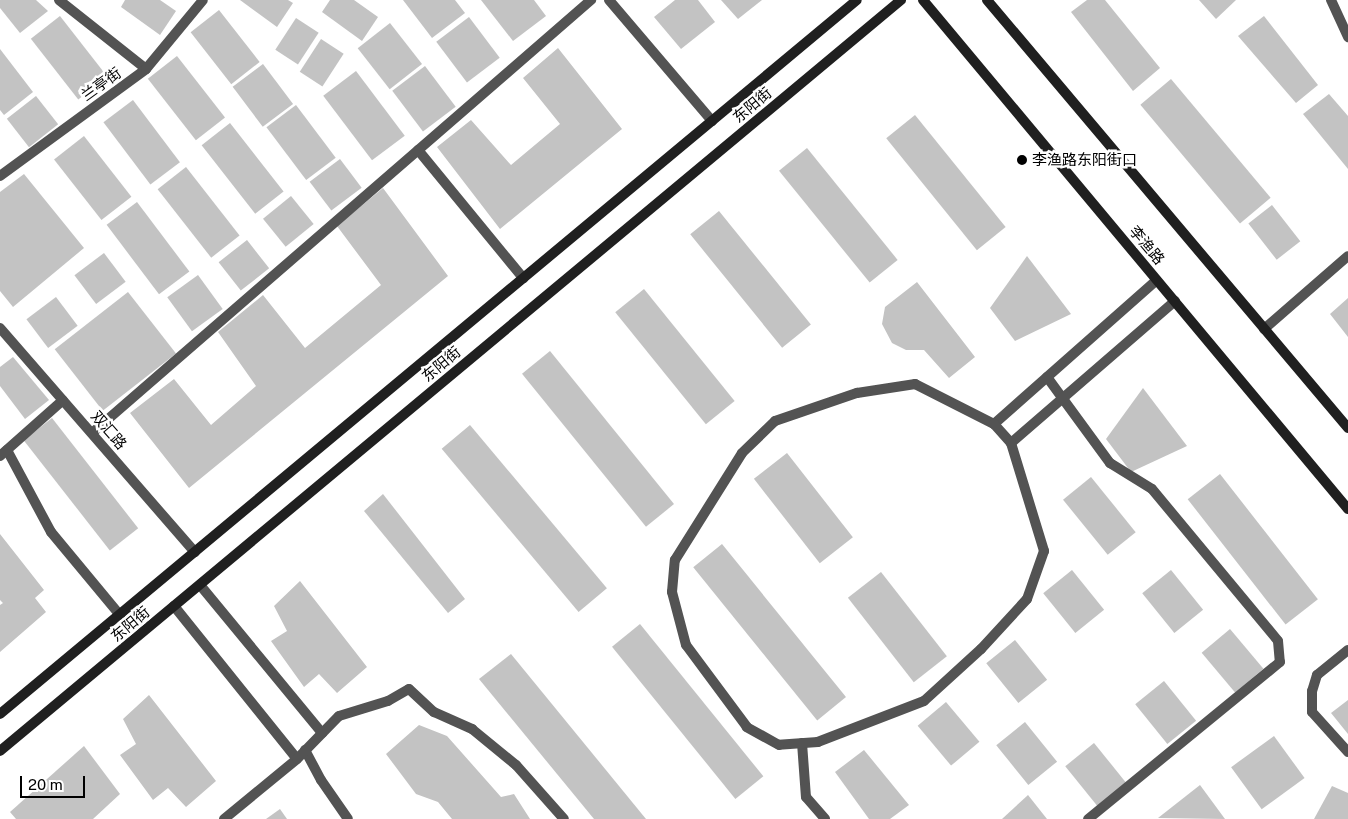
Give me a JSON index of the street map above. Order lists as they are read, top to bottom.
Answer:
{
  "streets": {
    "main road": ["东阳街", "李渔路"],
    "street": ["兰亭街", "双汇路"]
  },
  "crossings": [
    ["东阳街", "双汇路"]
  ],
  "places": ["李渔路东阳街口"],
  "scale_bar": "20 m"
}
